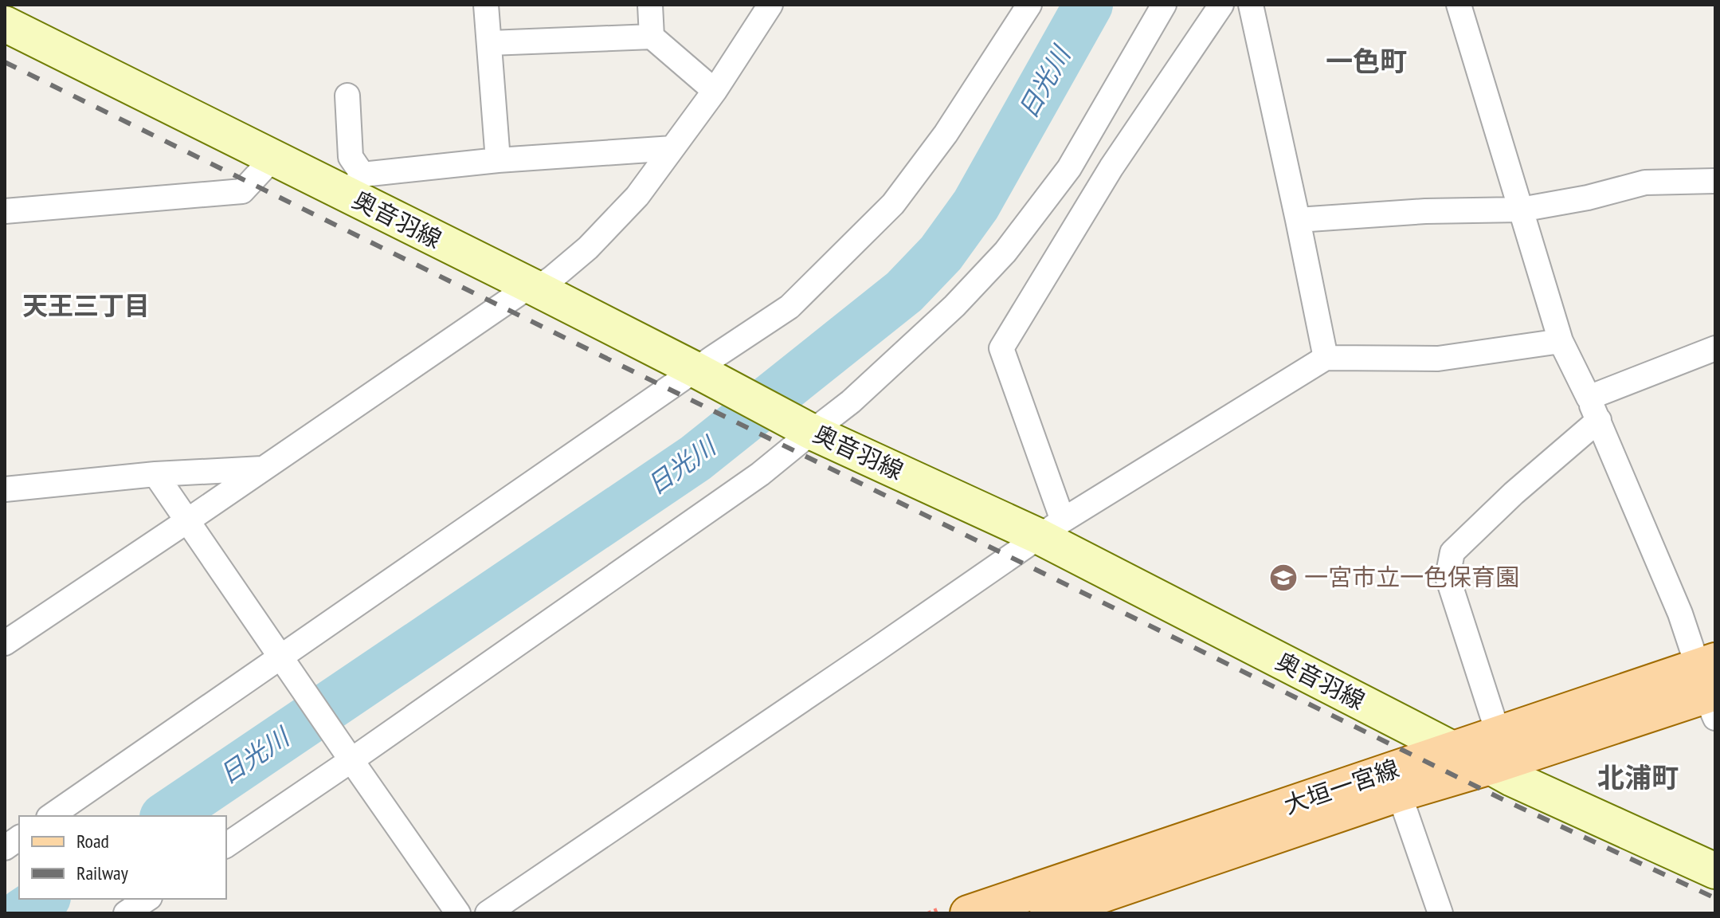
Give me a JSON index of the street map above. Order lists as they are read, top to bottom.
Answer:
{
  "streets": {
    "main road": ["奥音羽線", "大垣一宮線"]
  },
  "crossings": [
    ["奥音羽線", "大垣一宮線"]
  ],
  "districts": ["一色町", "天王三丁目", "北浦町"],
  "water": ["日光川"],
  "places": {
    "school or university": ["一宮市立一色保育園"]
  },
  "legend": ["Road", "Railway"]
}
